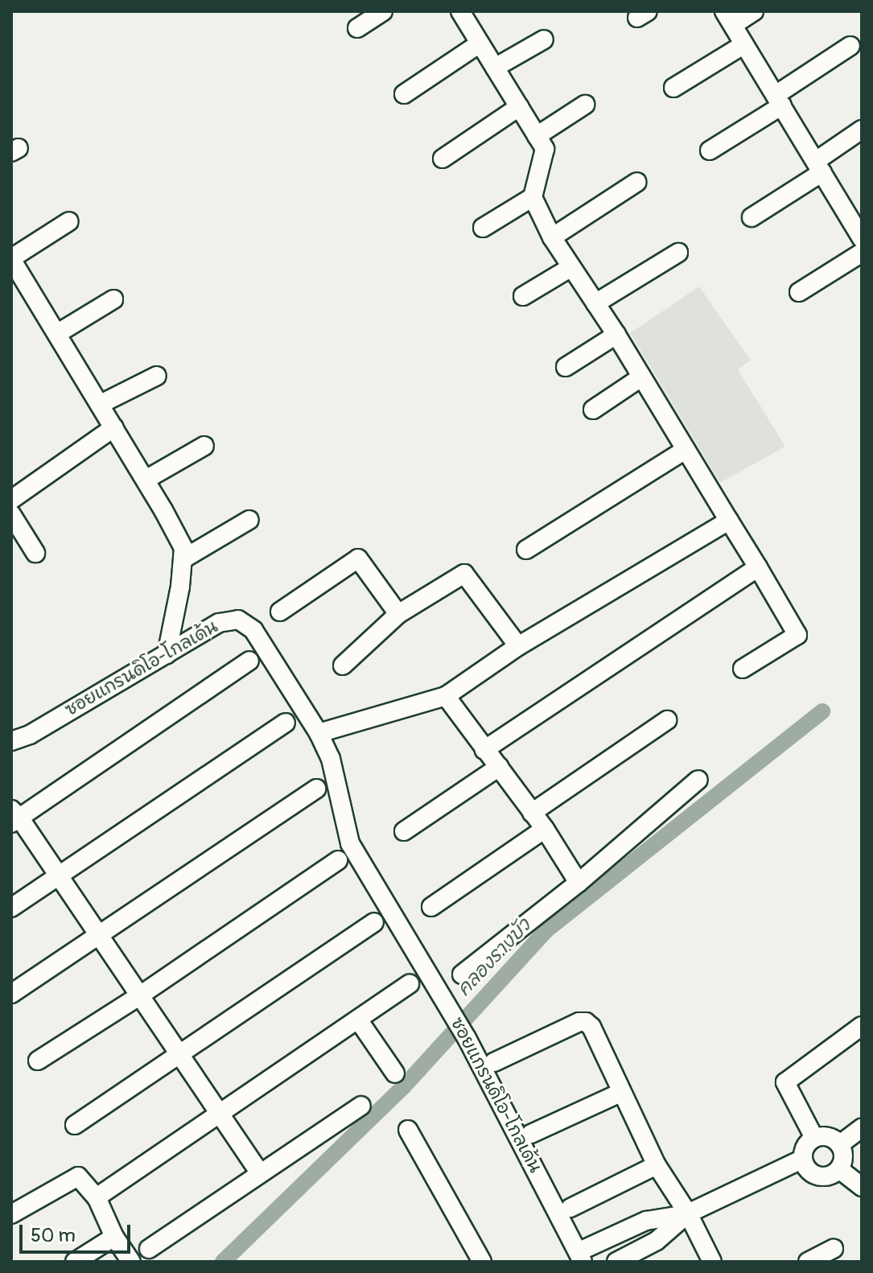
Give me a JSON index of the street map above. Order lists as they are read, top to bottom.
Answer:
{
  "streets": {
    "street": ["ซอยแกรนดิโอ-โกลเด้น"]
  },
  "water": ["คลองรางบัว"],
  "scale_bar": "50 m"
}
